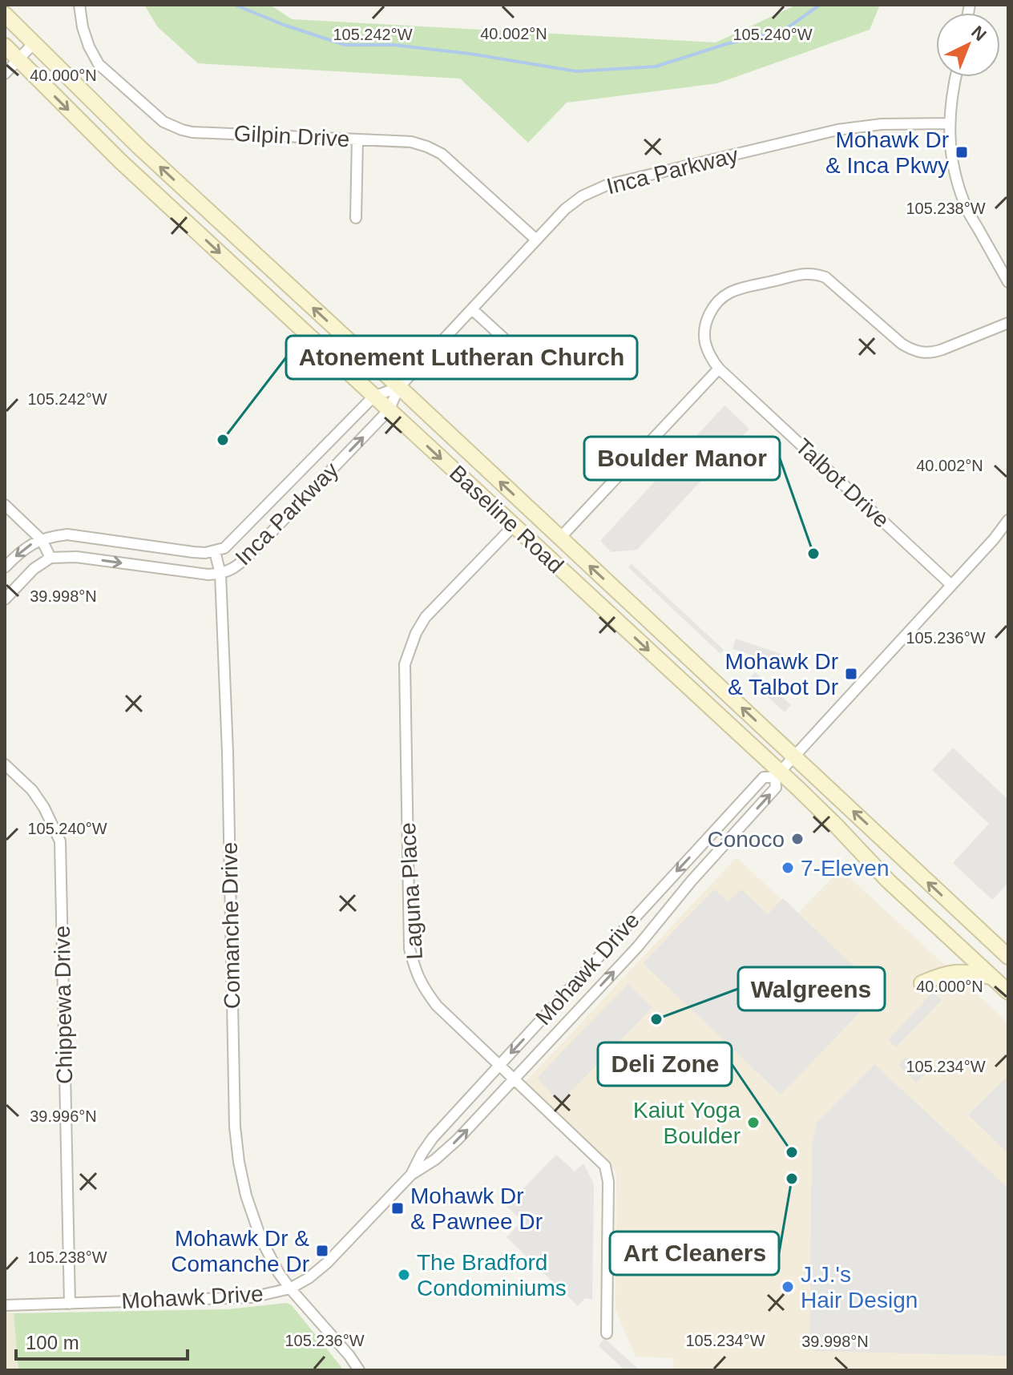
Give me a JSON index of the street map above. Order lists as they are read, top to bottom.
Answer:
{
  "streets": {
    "main road": ["Baseline Road"],
    "street": [
      "Gilpin Drive",
      "Inca Parkway",
      "Talbot Drive",
      "Laguna Place",
      "Comanche Drive",
      "Mohawk Drive",
      "Chippewa Drive"
    ]
  },
  "crossings": [
    ["Gilpin Drive", "Inca Parkway"],
    ["Inca Parkway", "Baseline Road"],
    ["Inca Parkway", "Comanche Drive"],
    ["Baseline Road", "Laguna Place"],
    ["Baseline Road", "Mohawk Drive"],
    ["Laguna Place", "Mohawk Drive"],
    ["Comanche Drive", "Mohawk Drive"],
    ["Mohawk Drive", "Chippewa Drive"]
  ],
  "places": {
    "transit": [
      "Mohawk Dr & Inca Pkwy",
      "Mohawk Dr & Talbot Dr",
      "Mohawk Dr & Pawnee Dr",
      "Mohawk Dr & Comanche Dr"
    ],
    "other": [
      "Atonement Lutheran Church",
      "Boulder Manor",
      "Conoco",
      "7-Eleven",
      "Walgreens",
      "Kaiut Yoga Boulder",
      "Deli Zone",
      "Art Cleaners",
      "The Bradford Condominiums",
      "J.J.'s Hair Design"
    ]
  },
  "scale_bar": "100 m",
  "north": "top right",
  "coordinates": [
    "40.002°N",
    "105.242°W",
    "105.240°W",
    "40.000°N",
    "105.238°W",
    "39.998°N",
    "105.236°W",
    "105.234°W",
    "39.996°N"
  ]
}
